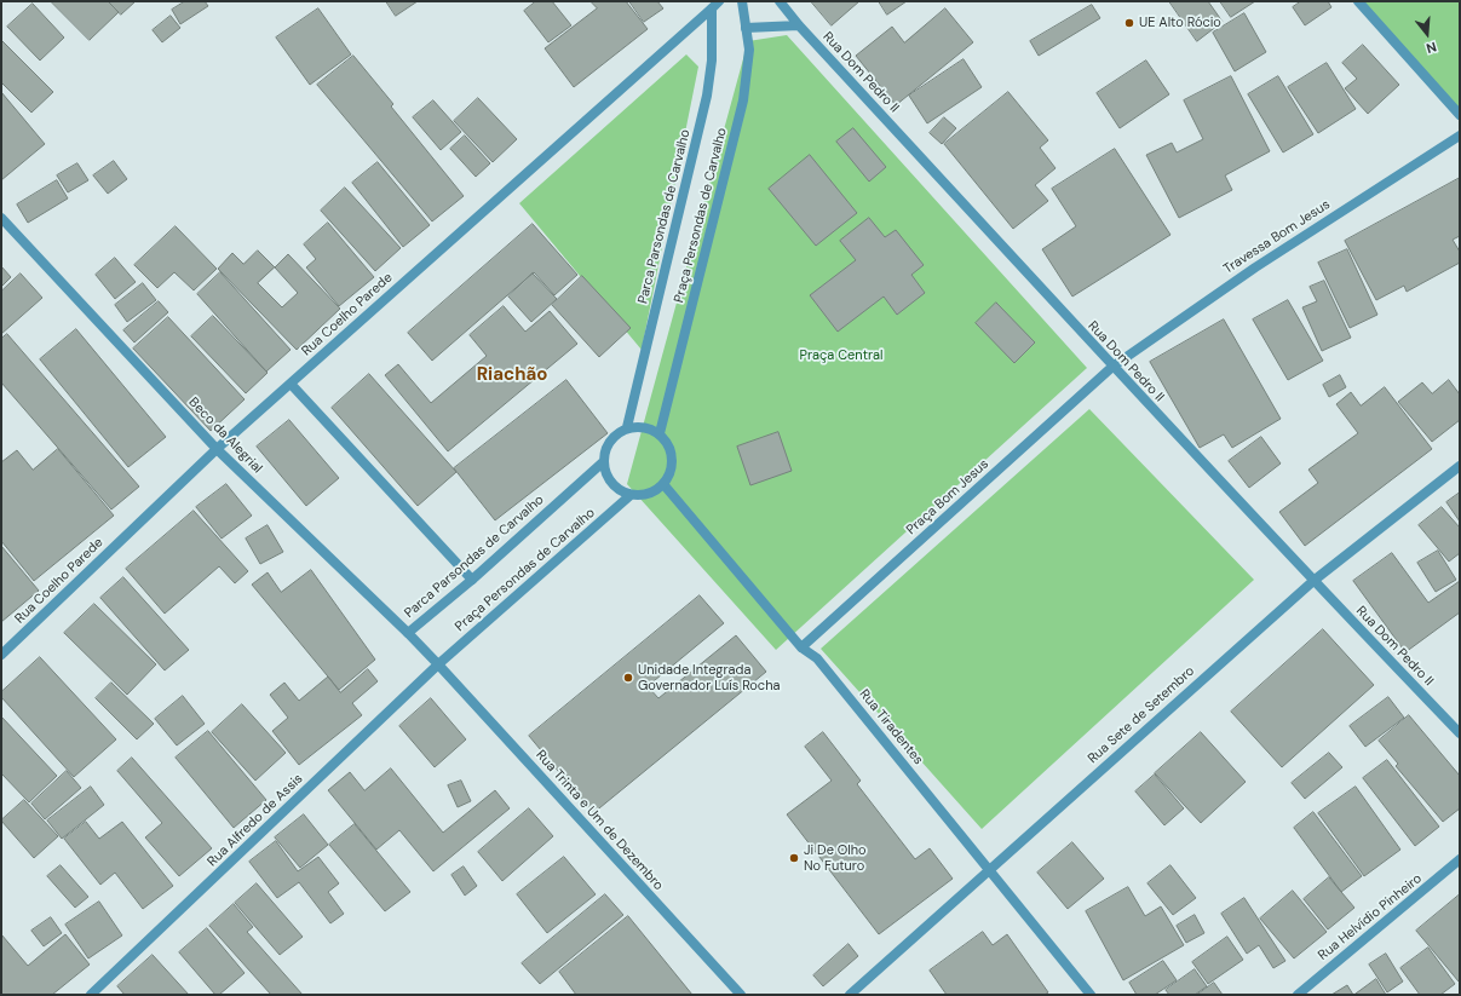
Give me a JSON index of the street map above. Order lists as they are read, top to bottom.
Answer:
{
  "streets": {
    "street": [
      "Rua Dom Pedro II",
      "Praça Persondas de Carvalho",
      "Parca Parsondas de Carvalho",
      "Travessa Bom Jesus",
      "Rua Coelho Parede",
      "Beco da Alegrial",
      "Praça Bom Jesus",
      "Rua Sete de Setembro",
      "Rua Tiradentes",
      "Rua Alfredo de Assis",
      "Rua Trinta e Um de Dezembro",
      "Rua Helvídio Pinheiro"
    ]
  },
  "crossings": [
    ["Rua Dom Pedro II", "Travessa Bom Jesus"],
    ["Rua Dom Pedro II", "Praça Bom Jesus"],
    ["Rua Dom Pedro II", "Rua Sete de Setembro"],
    ["Praça Persondas de Carvalho", "Parca Parsondas de Carvalho"],
    ["Praça Persondas de Carvalho", "Beco da Alegrial"],
    ["Praça Persondas de Carvalho", "Rua Tiradentes"],
    ["Praça Persondas de Carvalho", "Rua Alfredo de Assis"],
    ["Praça Persondas de Carvalho", "Rua Trinta e Um de Dezembro"],
    ["Parca Parsondas de Carvalho", "Rua Coelho Parede"],
    ["Parca Parsondas de Carvalho", "Beco da Alegrial"],
    ["Parca Parsondas de Carvalho", "Rua Tiradentes"],
    ["Travessa Bom Jesus", "Praça Bom Jesus"],
    ["Rua Coelho Parede", "Beco da Alegrial"],
    ["Beco da Alegrial", "Rua Alfredo de Assis"],
    ["Beco da Alegrial", "Rua Trinta e Um de Dezembro"],
    ["Praça Bom Jesus", "Rua Tiradentes"],
    ["Rua Sete de Setembro", "Rua Tiradentes"],
    ["Rua Alfredo de Assis", "Rua Trinta e Um de Dezembro"]
  ],
  "districts": ["Riachão"],
  "parks": ["Praça Central"],
  "places": ["UE Alto Rócio", "Unidade Integrada Governador Luís Rocha", "Ji De Olho No Futuro"],
  "north": "bottom"
}
